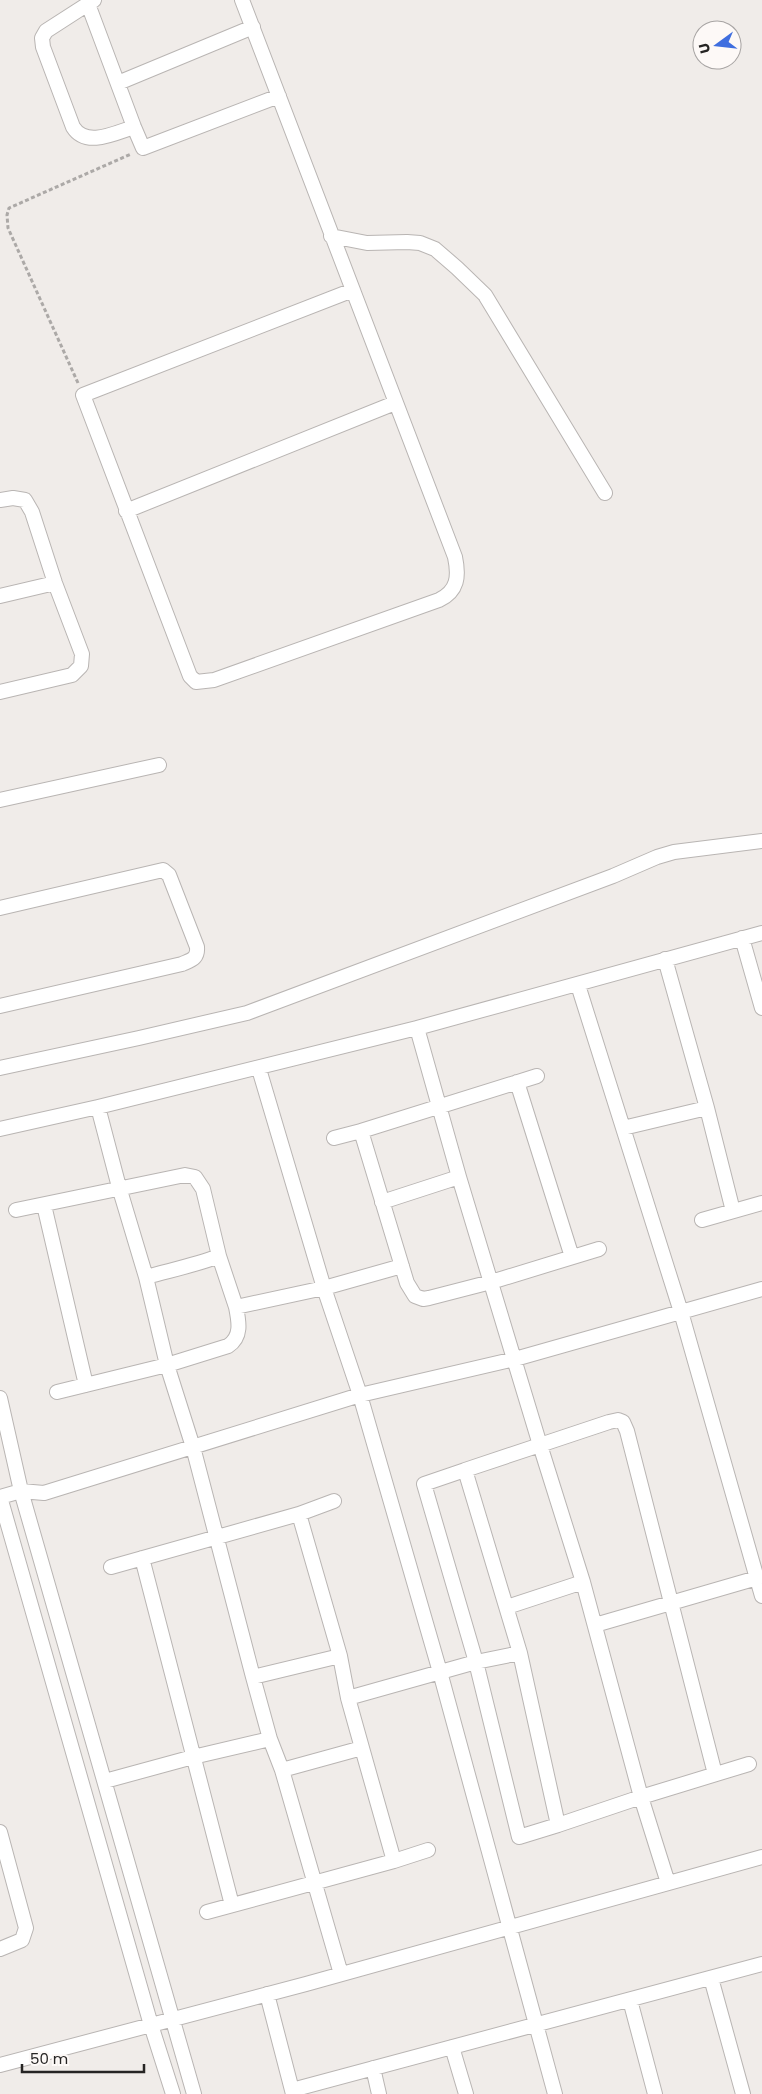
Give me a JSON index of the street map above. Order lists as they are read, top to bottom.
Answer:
{
  "scale_bar": "50 m",
  "north": "left"
}
